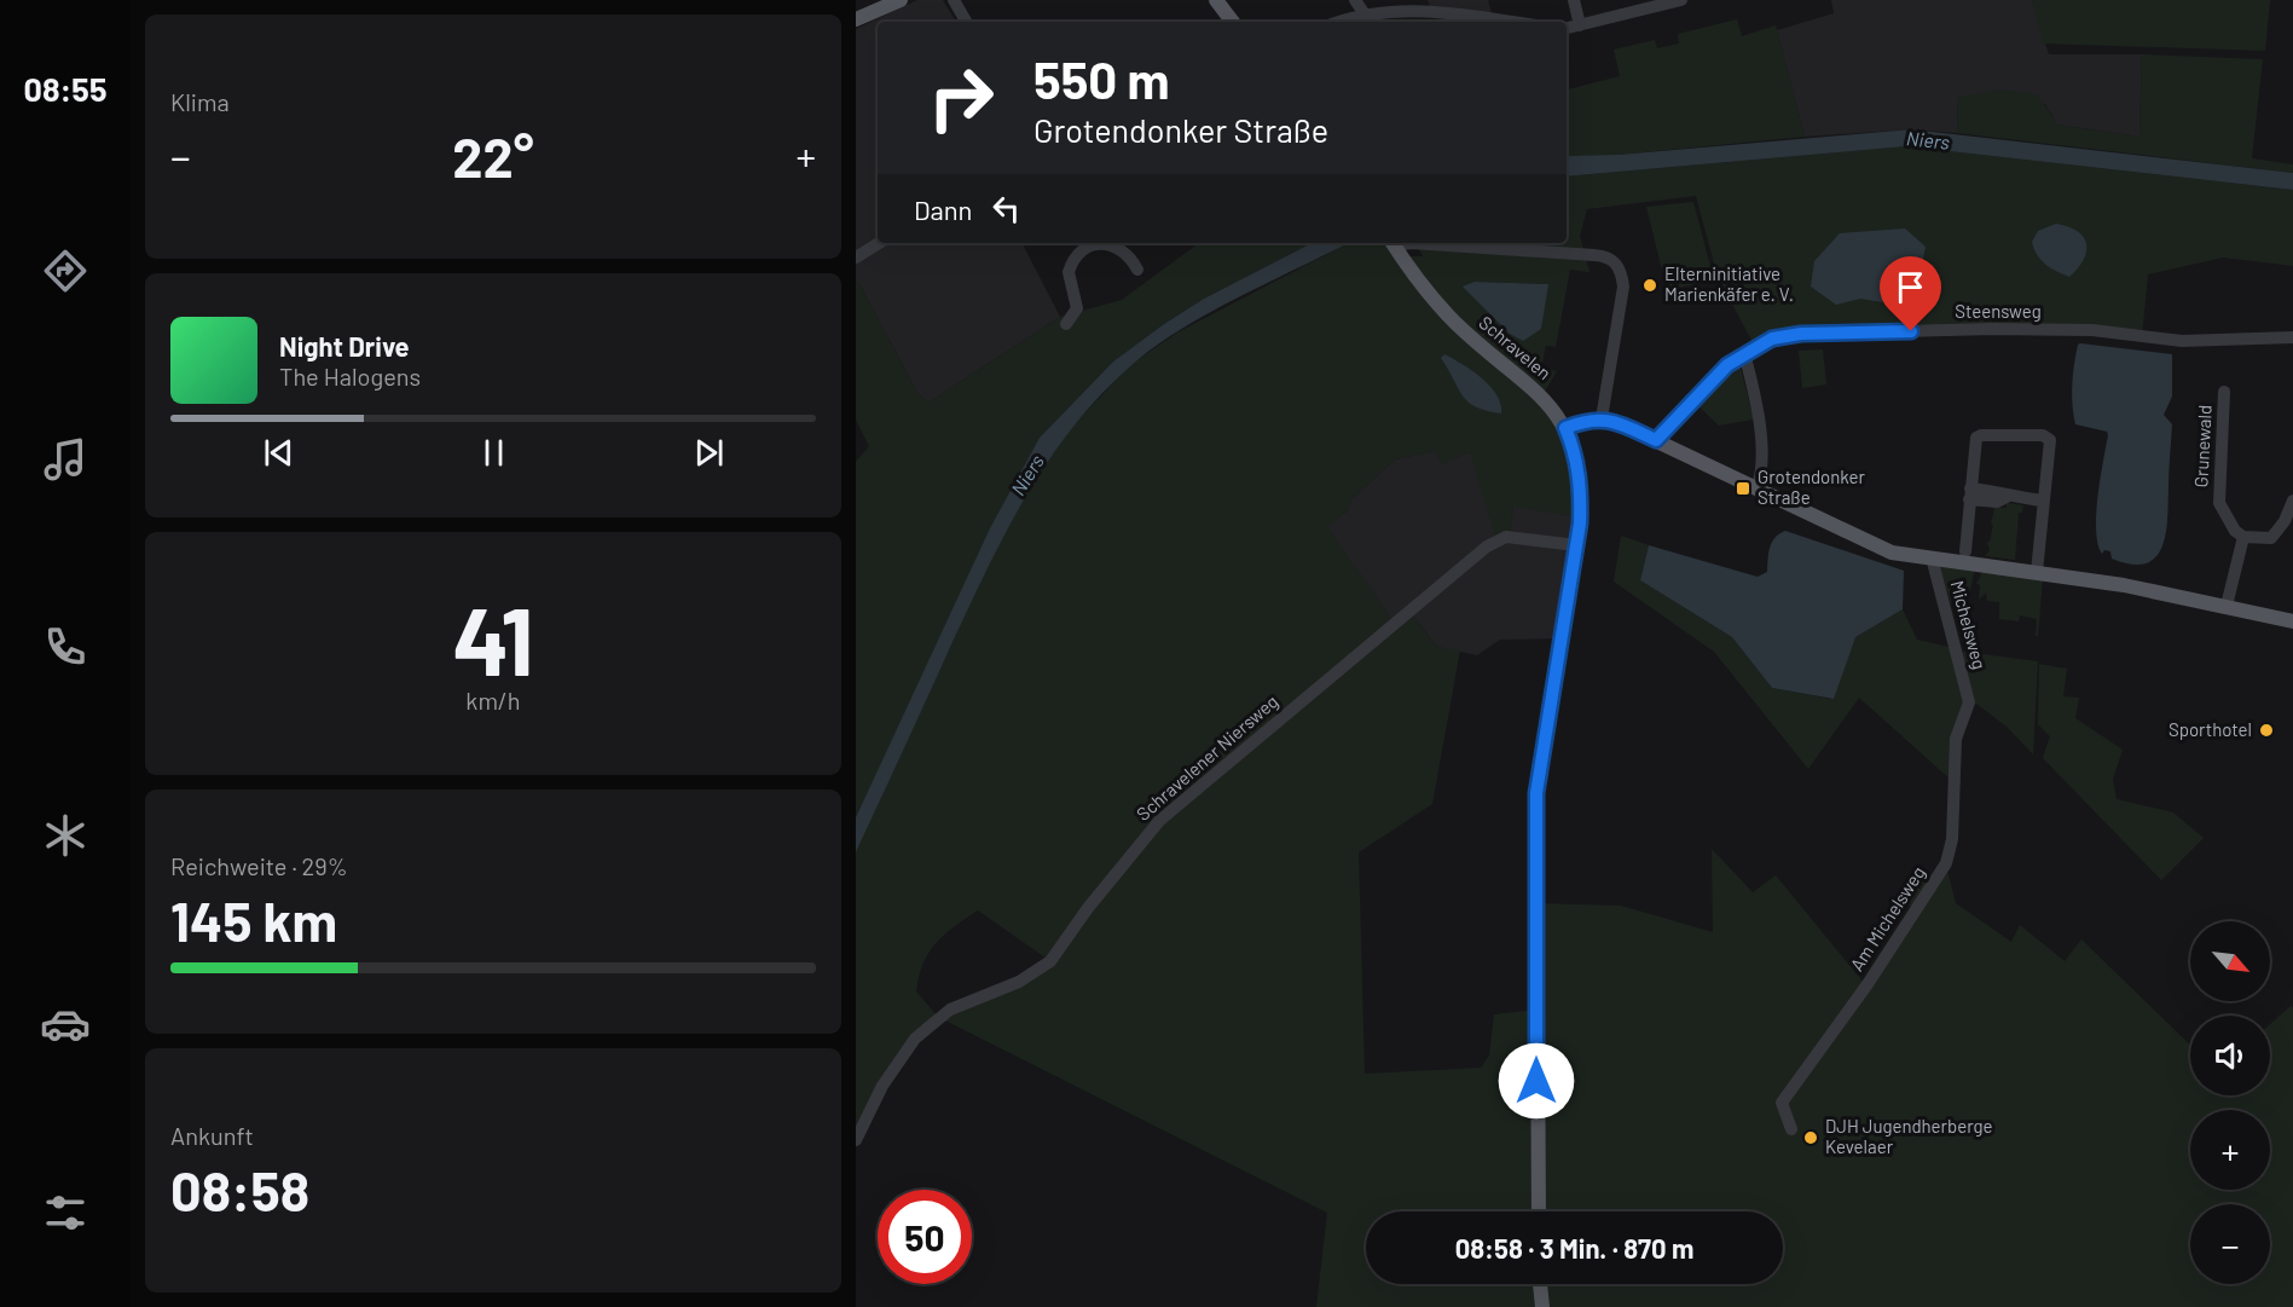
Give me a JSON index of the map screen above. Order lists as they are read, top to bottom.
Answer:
{
  "streets": {
    "main road": ["Schravelen"],
    "street": [
      "Steensweg",
      "Grunewald",
      "Michelsweg",
      "Schravelener Niersweg",
      "Am Michelsweg"
    ]
  },
  "crossings": [
    ["Schravelen", "Schravelener Niersweg"],
    ["Michelsweg", "Am Michelsweg"]
  ],
  "water": ["Niers"],
  "places": {
    "other": ["Elterninitiative Marienkäfer e. V.", "Sporthotel", "DJH Jugendherberge Kevelaer"],
    "transit": ["Grotendonker Straße"]
  },
  "north": "bottom right",
  "page": {
    "tabs": "08:55",
    "tile": [
      "Klima",
      ["41", "km/h"],
      ["Reichweite · 29%", "145 km"],
      ["Ankunft", "08:58"]
    ],
    "turn": ["550 m", "Grotendonker Straße"],
    "heat": ["−", "22°", "+"],
    "then": "Dann",
    "song": ["Night Drive", "The Halogens"],
    "map_buttons": ["+", "−"],
    "limit": "50",
    "trip": "08:58 · 3 Min. · 870 m"
  }
}
